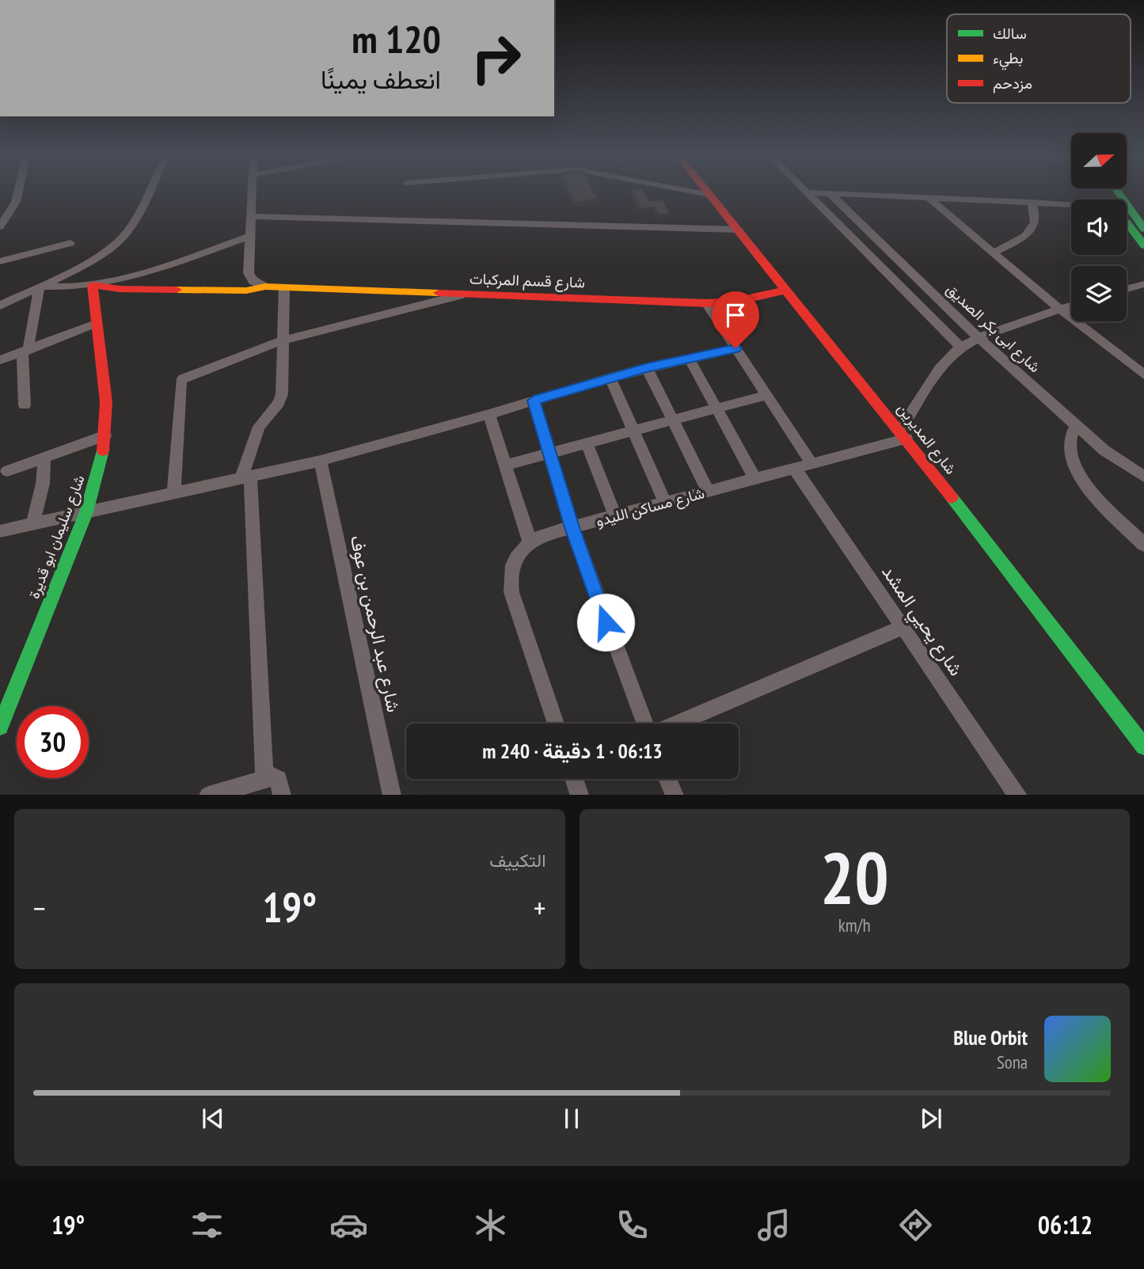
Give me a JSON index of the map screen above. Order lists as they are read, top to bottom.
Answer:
{
  "streets": {
    "street": [
      "شارع قسم المركبات",
      "شارع ابى بكر الصديق",
      "شارع المديرين",
      "شارع مساكن الليدو",
      "شارع سليمان ابو قديرة",
      "شارع يحيي المشد",
      "شارع عبد الرحمن بن عوف"
    ]
  },
  "crossings": [
    ["شارع قسم المركبات", "شارع المديرين"],
    ["شارع قسم المركبات", "شارع سليمان ابو قديرة"],
    ["شارع المديرين", "شارع مساكن الليدو"],
    ["شارع مساكن الليدو", "شارع يحيي المشد"]
  ],
  "legend": ["سالك", "بطيء", "مزدحم"],
  "north": "right",
  "page": {
    "turn": ["120 m", "انعطف يمينًا"],
    "limit": "30",
    "trip": "06:13 · 1 دقيقة · 240 m",
    "tile": [
      ["20", "km/h"],
      "التكييف"
    ],
    "heat": ["−", "19°", "+"],
    "song": ["Blue Orbit", "Sona"],
    "tabs": ["06:12", "19°"]
  }
}
